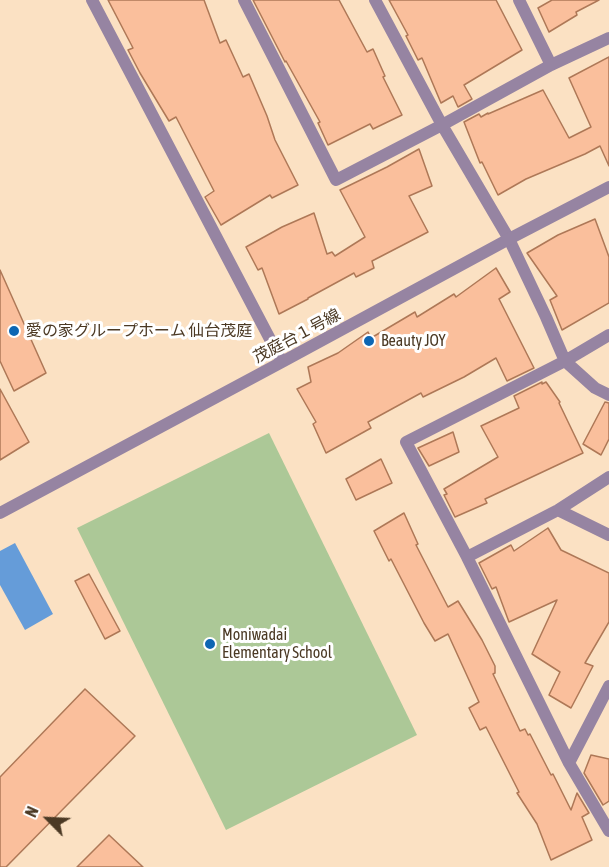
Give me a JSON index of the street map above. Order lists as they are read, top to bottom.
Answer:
{
  "streets": {
    "street": ["茂庭台１号線"]
  },
  "places": ["愛の家グループホーム 仙台茂庭", "Beauty JOY", "Moniwadai Elementary School"],
  "north": "top left"
}
